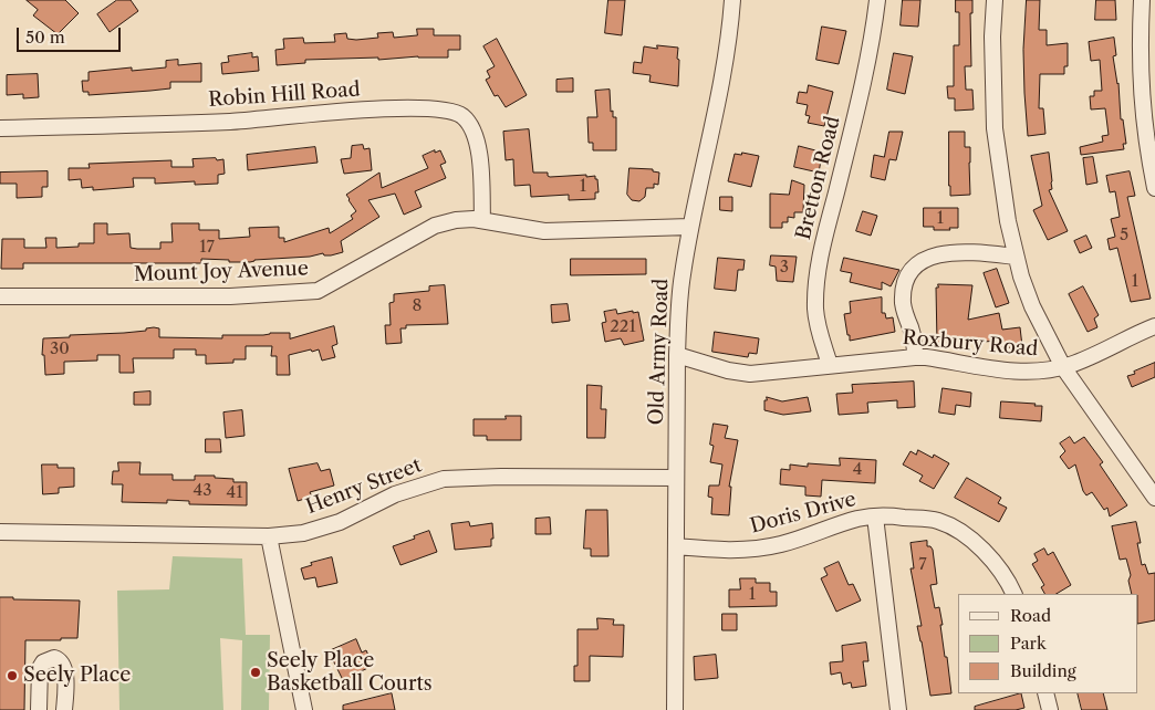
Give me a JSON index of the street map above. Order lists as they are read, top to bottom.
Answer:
{
  "streets": {
    "street": [
      "Robin Hill Road",
      "Bretton Road",
      "Mount Joy Avenue",
      "Roxbury Road",
      "Old Army Road",
      "Henry Street",
      "Doris Drive"
    ]
  },
  "crossings": [
    ["Robin Hill Road", "Mount Joy Avenue"],
    ["Bretton Road", "Roxbury Road"],
    ["Mount Joy Avenue", "Old Army Road"],
    ["Roxbury Road", "Old Army Road"],
    ["Old Army Road", "Henry Street"],
    ["Old Army Road", "Doris Drive"]
  ],
  "places": ["Seely Place Basketball Courts", "Seely Place"],
  "house_numbers": [
    "1",
    "1",
    "5",
    "17",
    "3",
    "1",
    "8",
    "221",
    "30",
    "4",
    "43",
    "41",
    "7",
    "1"
  ],
  "legend": ["Road", "Park", "Building"],
  "scale_bar": "50 m"
}
